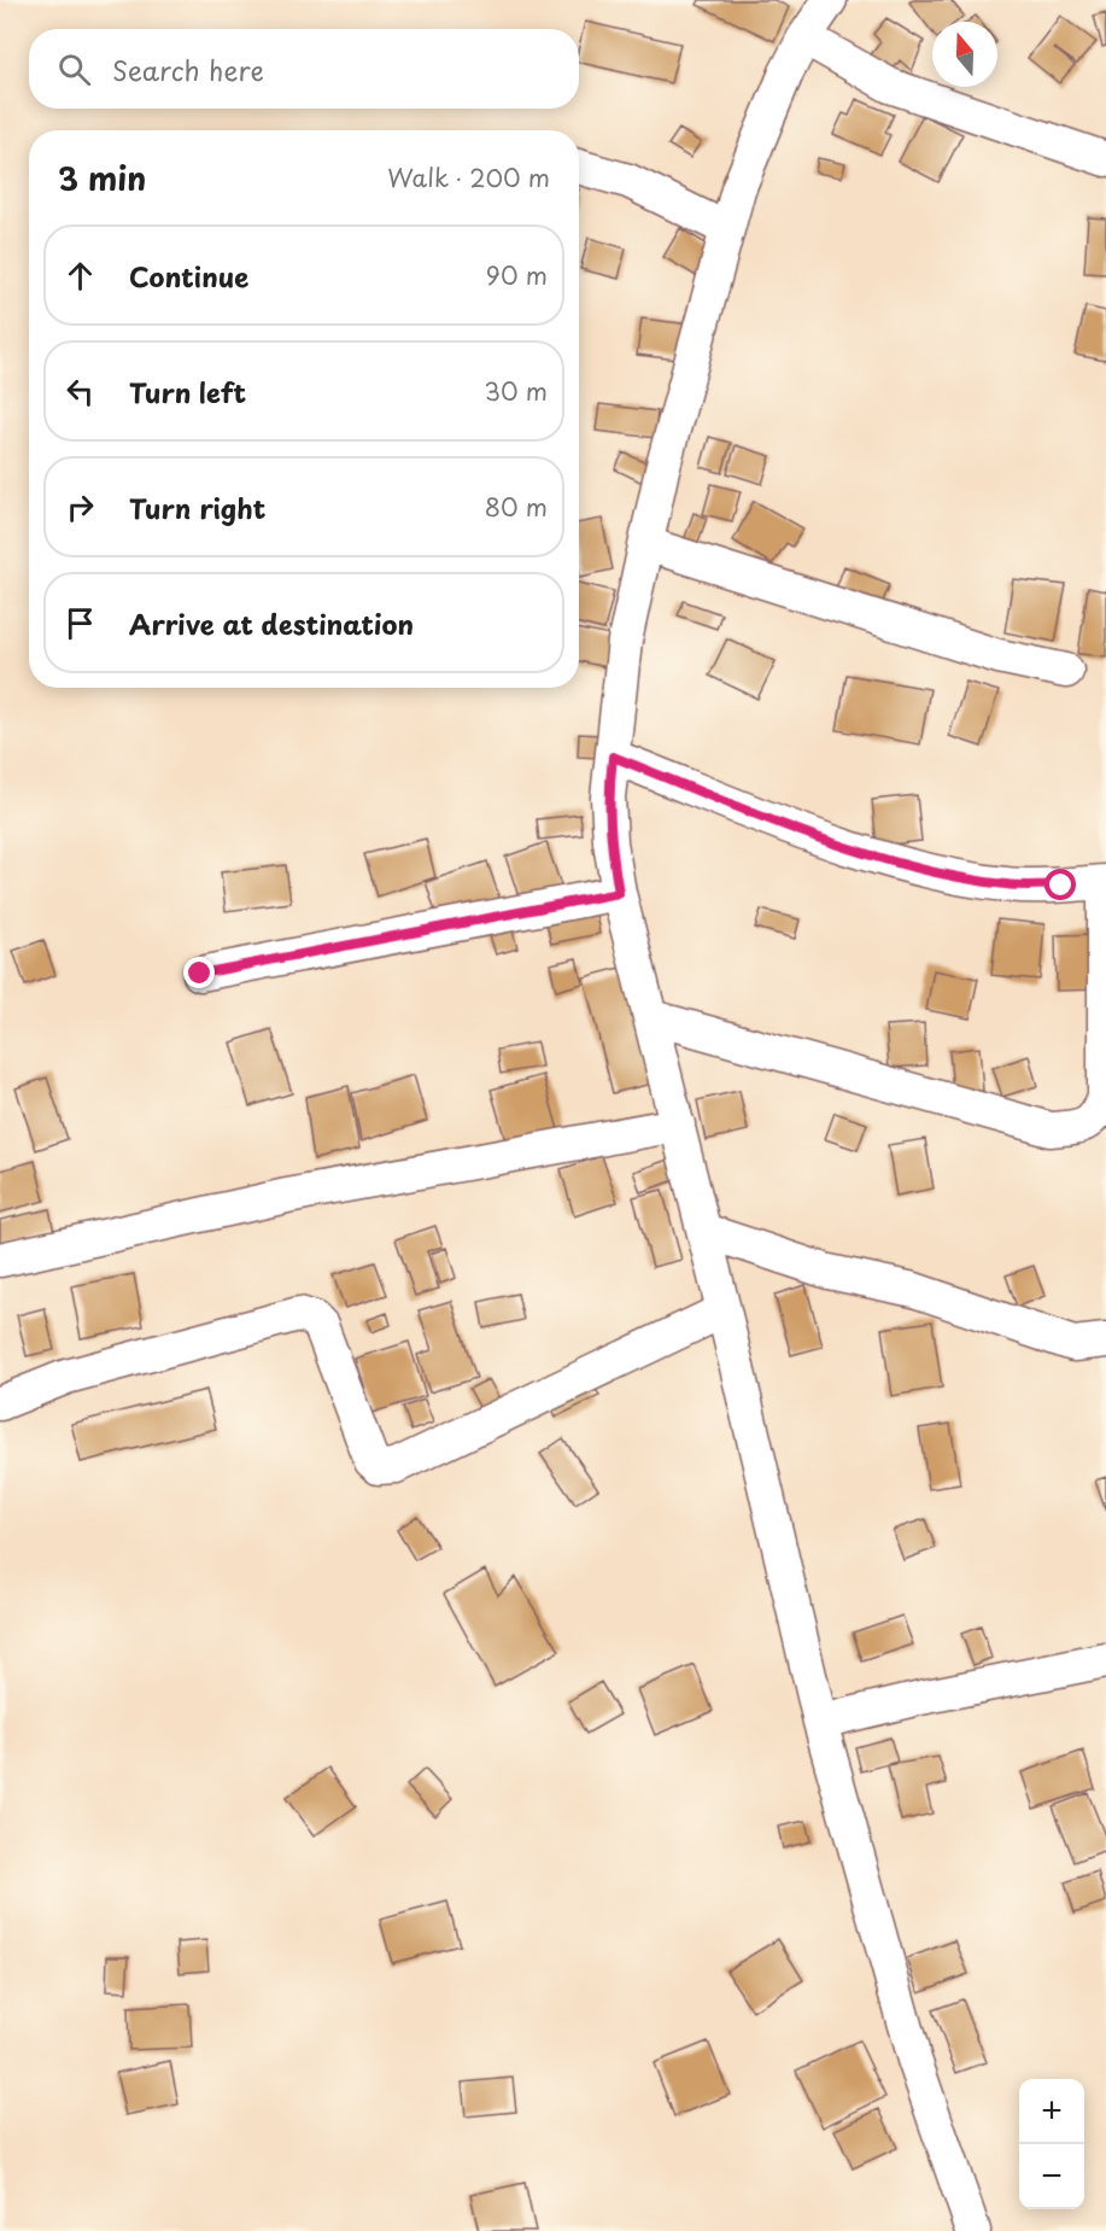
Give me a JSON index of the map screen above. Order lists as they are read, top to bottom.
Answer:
{
  "north": "top",
  "page": {
    "search": "Search here",
    "heading": ["3 min", "Walk · 200 m"],
    "list": [
      ["Continue", "90 m"],
      ["Turn left", "30 m"],
      ["Turn right", "80 m"],
      "Arrive at destination"
    ],
    "map_buttons": ["+", "−"]
  }
}
